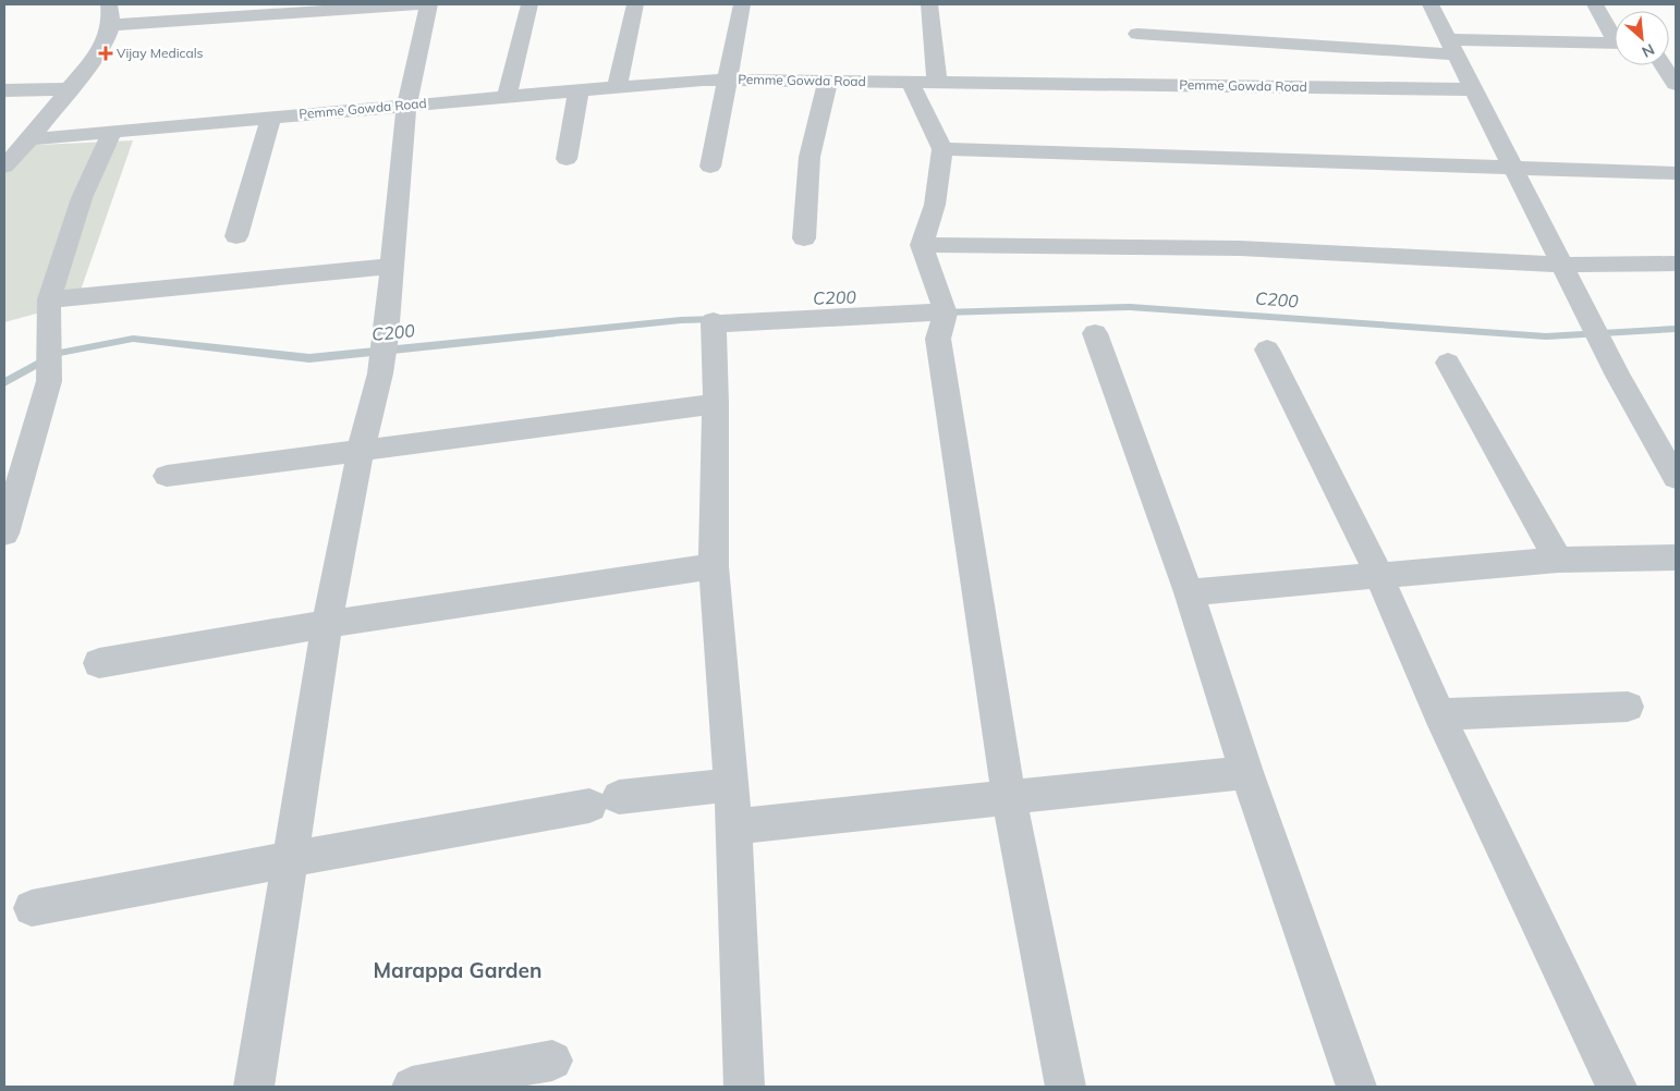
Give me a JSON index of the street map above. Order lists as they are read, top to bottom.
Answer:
{
  "streets": {
    "street": ["Pemme Gowda Road"]
  },
  "districts": ["Marappa Garden"],
  "water": ["C200"],
  "places": {
    "health": ["Vijay Medicals"]
  },
  "north": "bottom right"
}
